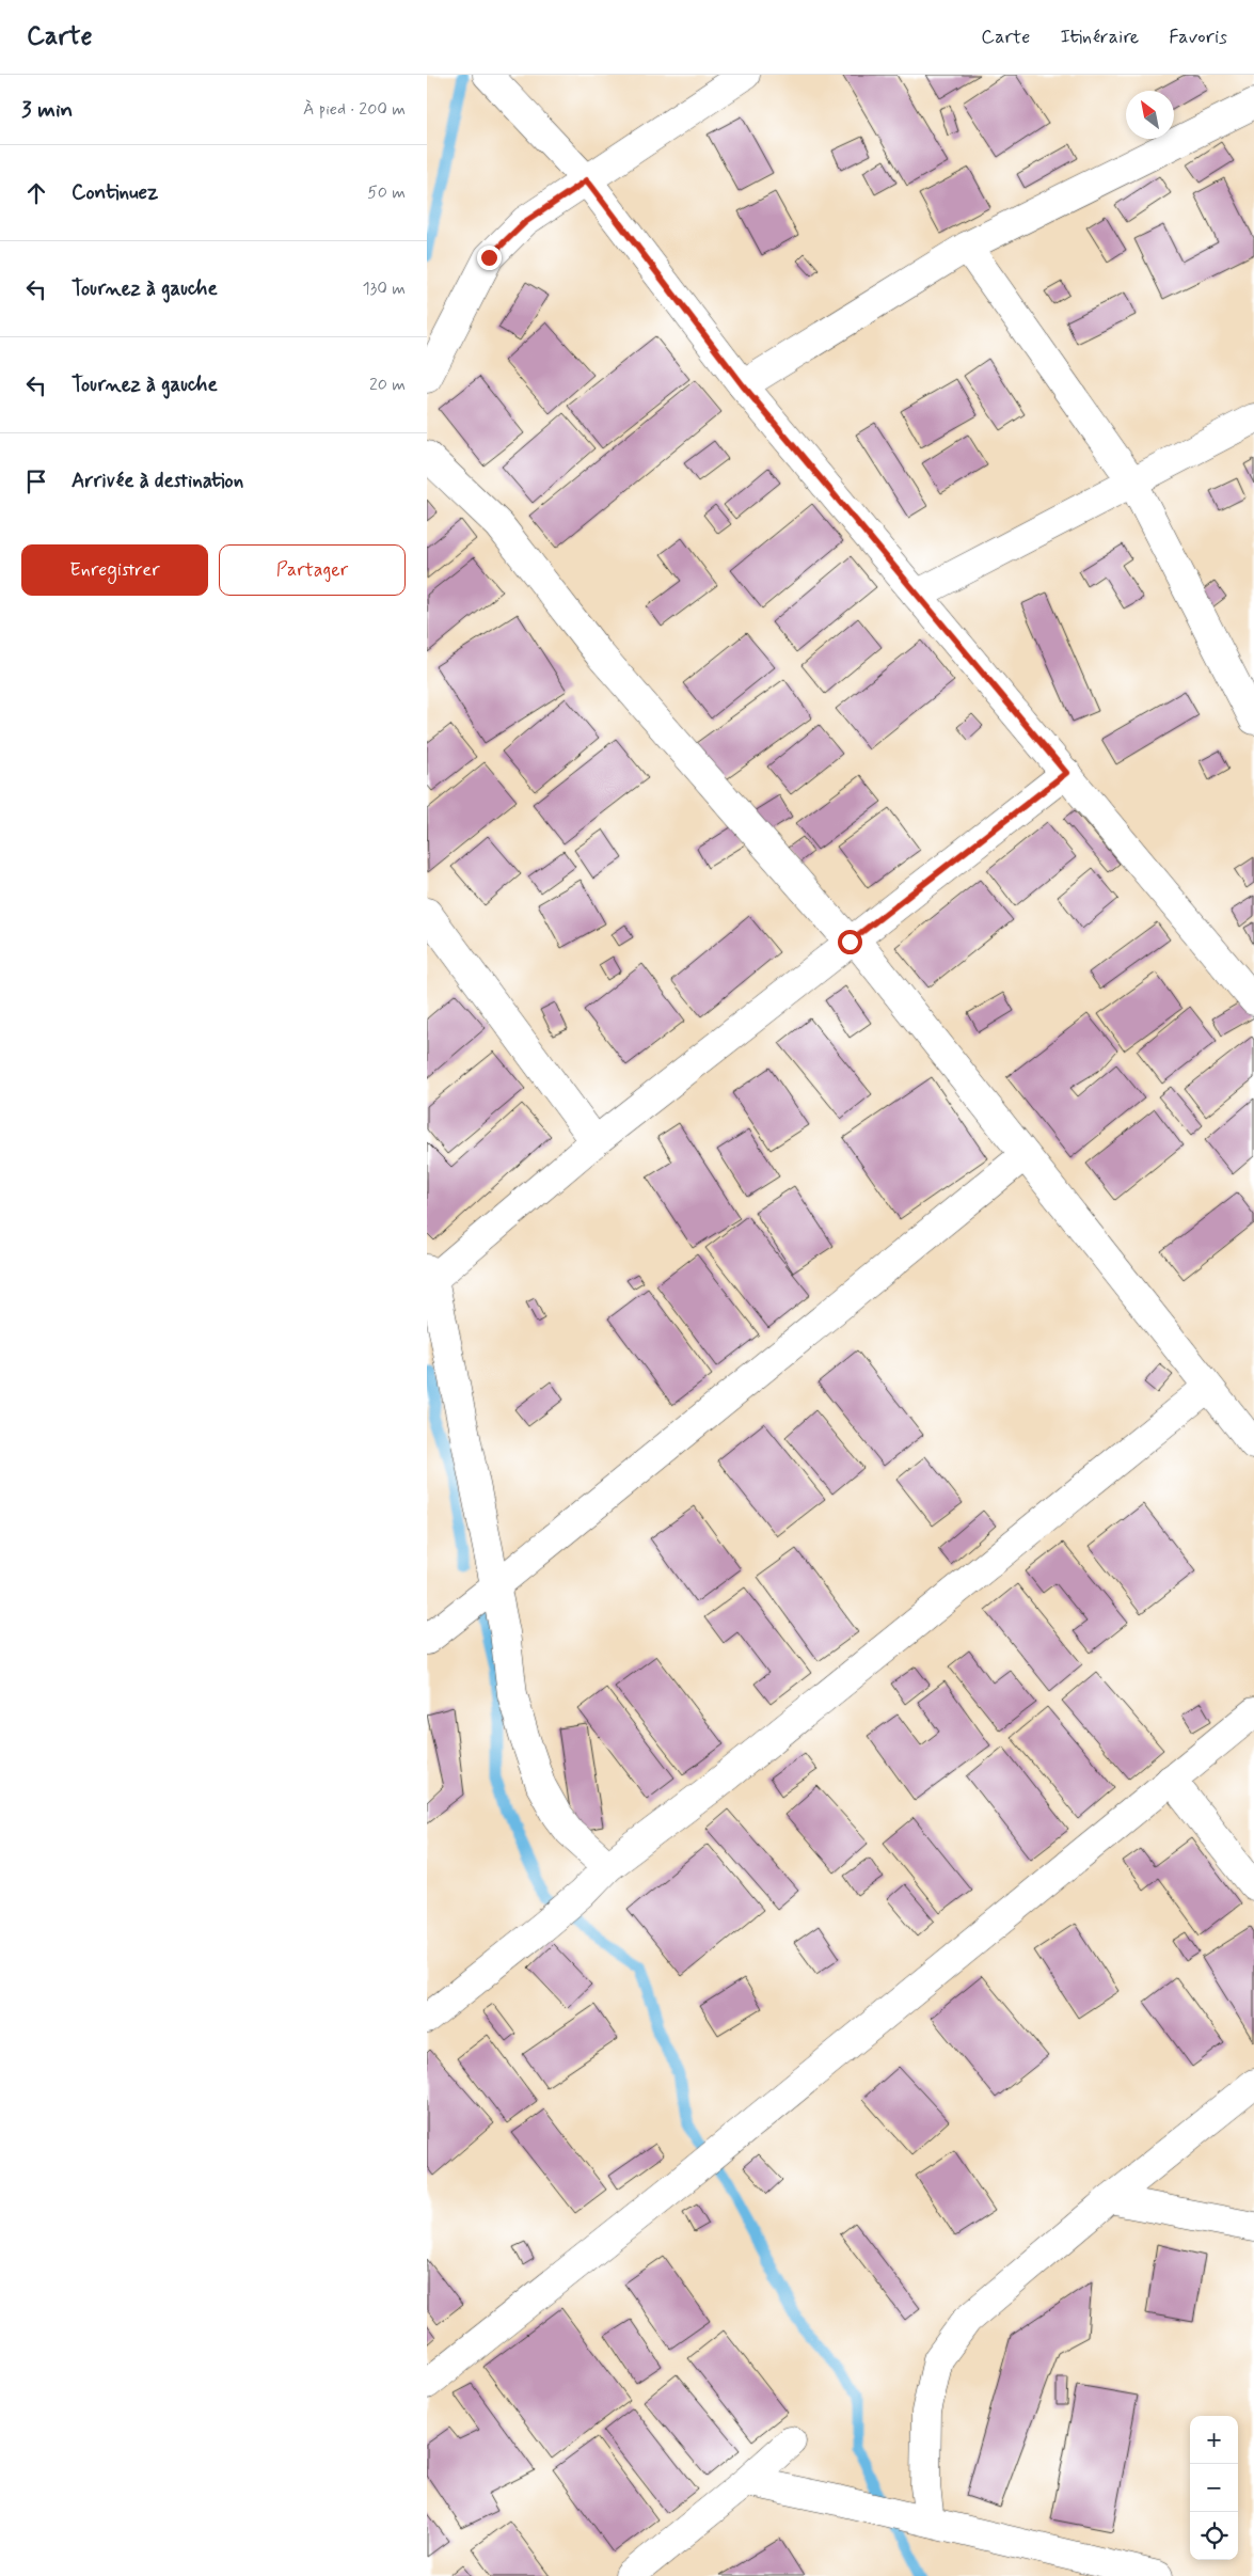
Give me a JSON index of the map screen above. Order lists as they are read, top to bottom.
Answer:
{
  "north": "top left",
  "page": {
    "header": "Carte",
    "nav": ["Carte", "Itinéraire", "Favoris"],
    "heading": ["3 min", "À pied · 200 m"],
    "list": [
      ["Continuez", "50 m"],
      ["Tournez à gauche", "130 m"],
      ["Tournez à gauche", "20 m"],
      "Arrivée à destination"
    ],
    "buttons": ["Enregistrer", "Partager"],
    "map_buttons": ["+", "−"]
  }
}
